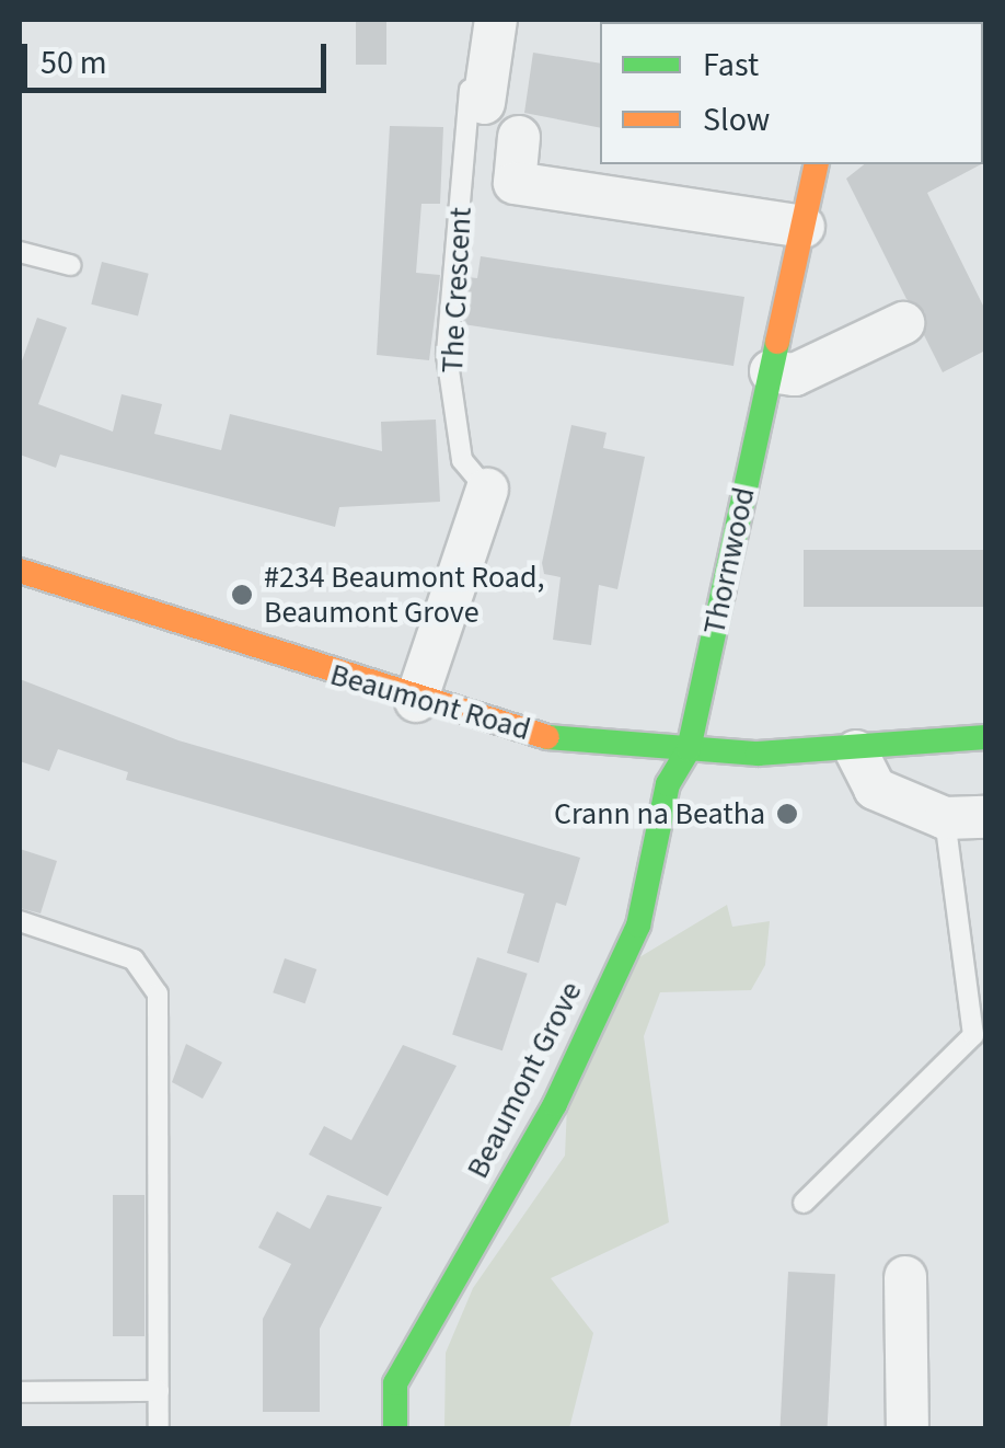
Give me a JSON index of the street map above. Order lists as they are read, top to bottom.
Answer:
{
  "streets": {
    "street": [
      "The Crescent",
      "Thornwood",
      "Beaumont Road",
      "Beaumont Grove"
    ]
  },
  "crossings": [
    ["The Crescent", "Beaumont Road"],
    ["Thornwood", "Beaumont Road"],
    ["Thornwood", "Beaumont Grove"],
    ["Beaumont Road", "Beaumont Grove"]
  ],
  "places": ["#234 Beaumont Road, Beaumont Grove", "Crann na Beatha"],
  "legend": ["Fast", "Slow"],
  "scale_bar": "50 m"
}
